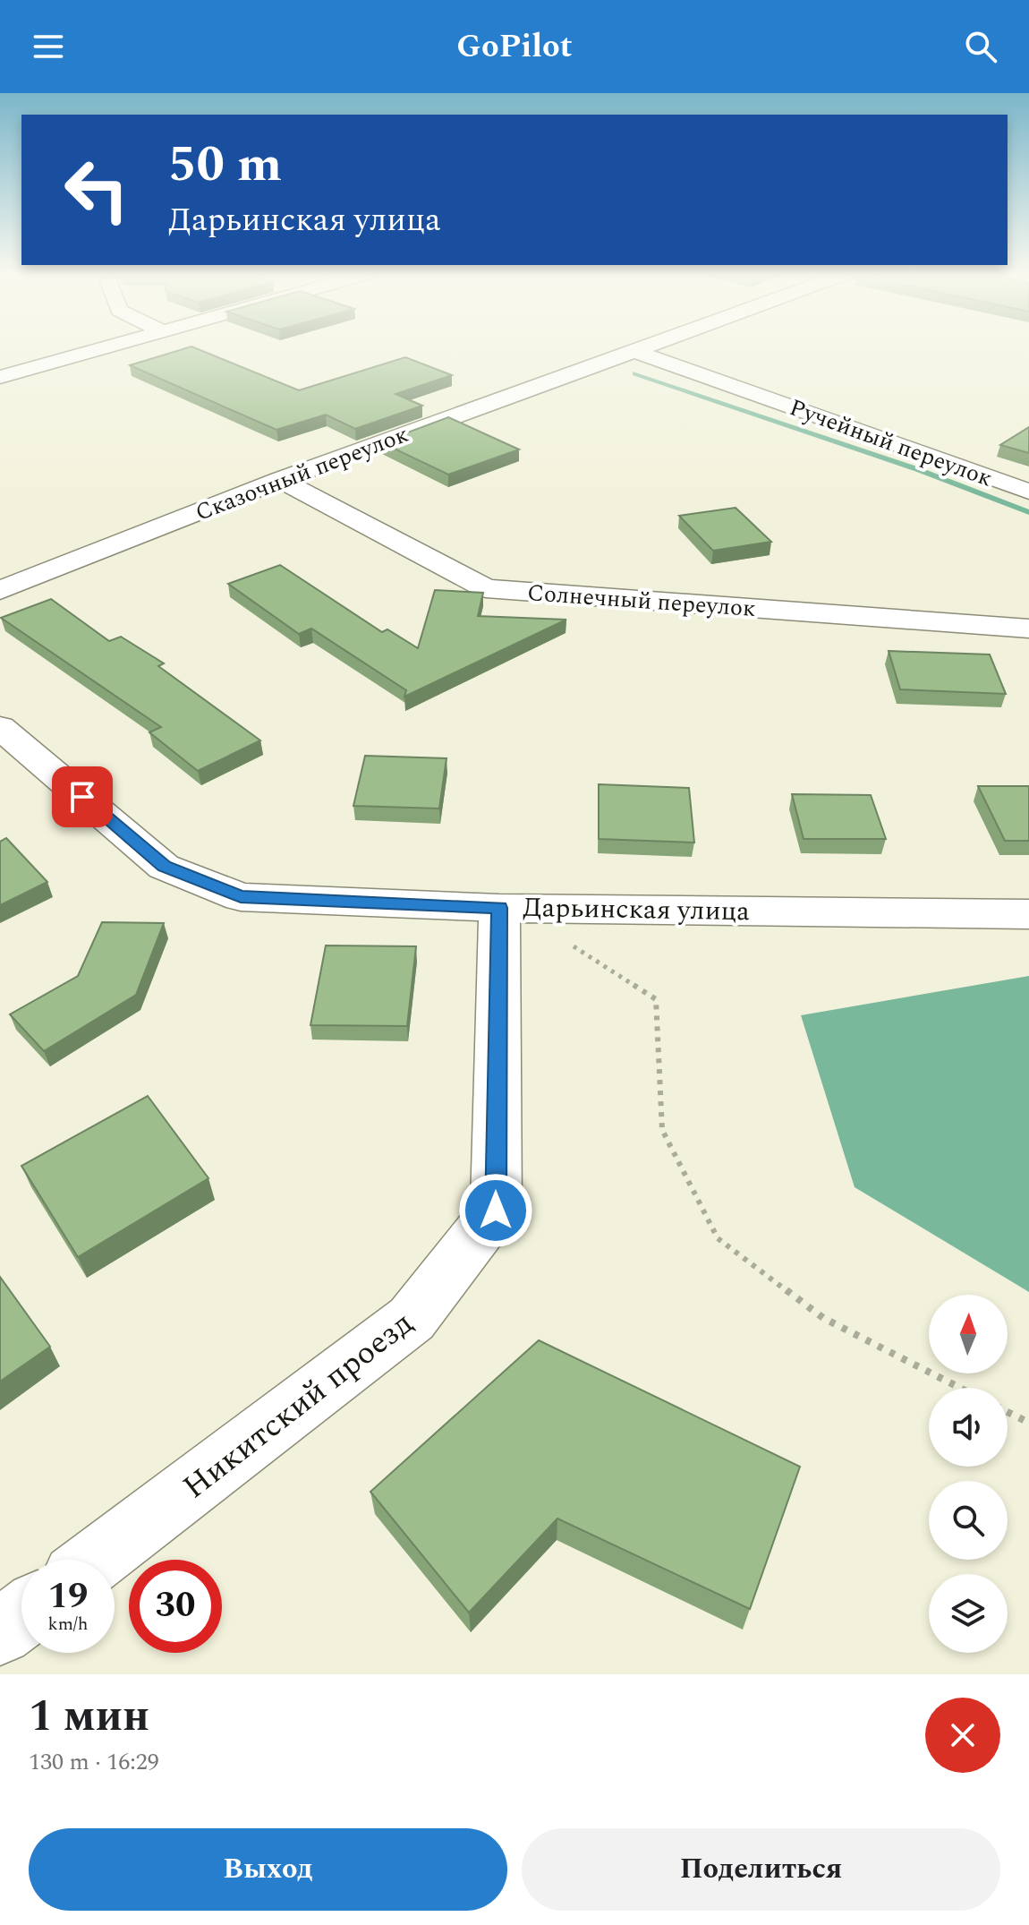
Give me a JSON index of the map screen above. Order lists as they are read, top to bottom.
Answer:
{
  "streets": {
    "street": [
      "Ручейный переулок",
      "Сказочный переулок",
      "Солнечный переулок",
      "Дарьинская улица",
      "Никитский проезд"
    ]
  },
  "crossings": [
    ["Ручейный переулок", "Сказочный переулок"],
    ["Сказочный переулок", "Солнечный переулок"],
    ["Дарьинская улица", "Никитский проезд"]
  ],
  "north": "top",
  "page": {
    "header": "GoPilot",
    "turn": ["50 m", "Дарьинская улица"],
    "speed": "19 km/h",
    "limit": "30",
    "heading": ["1 мин", "130 m · 16:29"],
    "buttons": ["Выход", "Поделиться"]
  }
}
